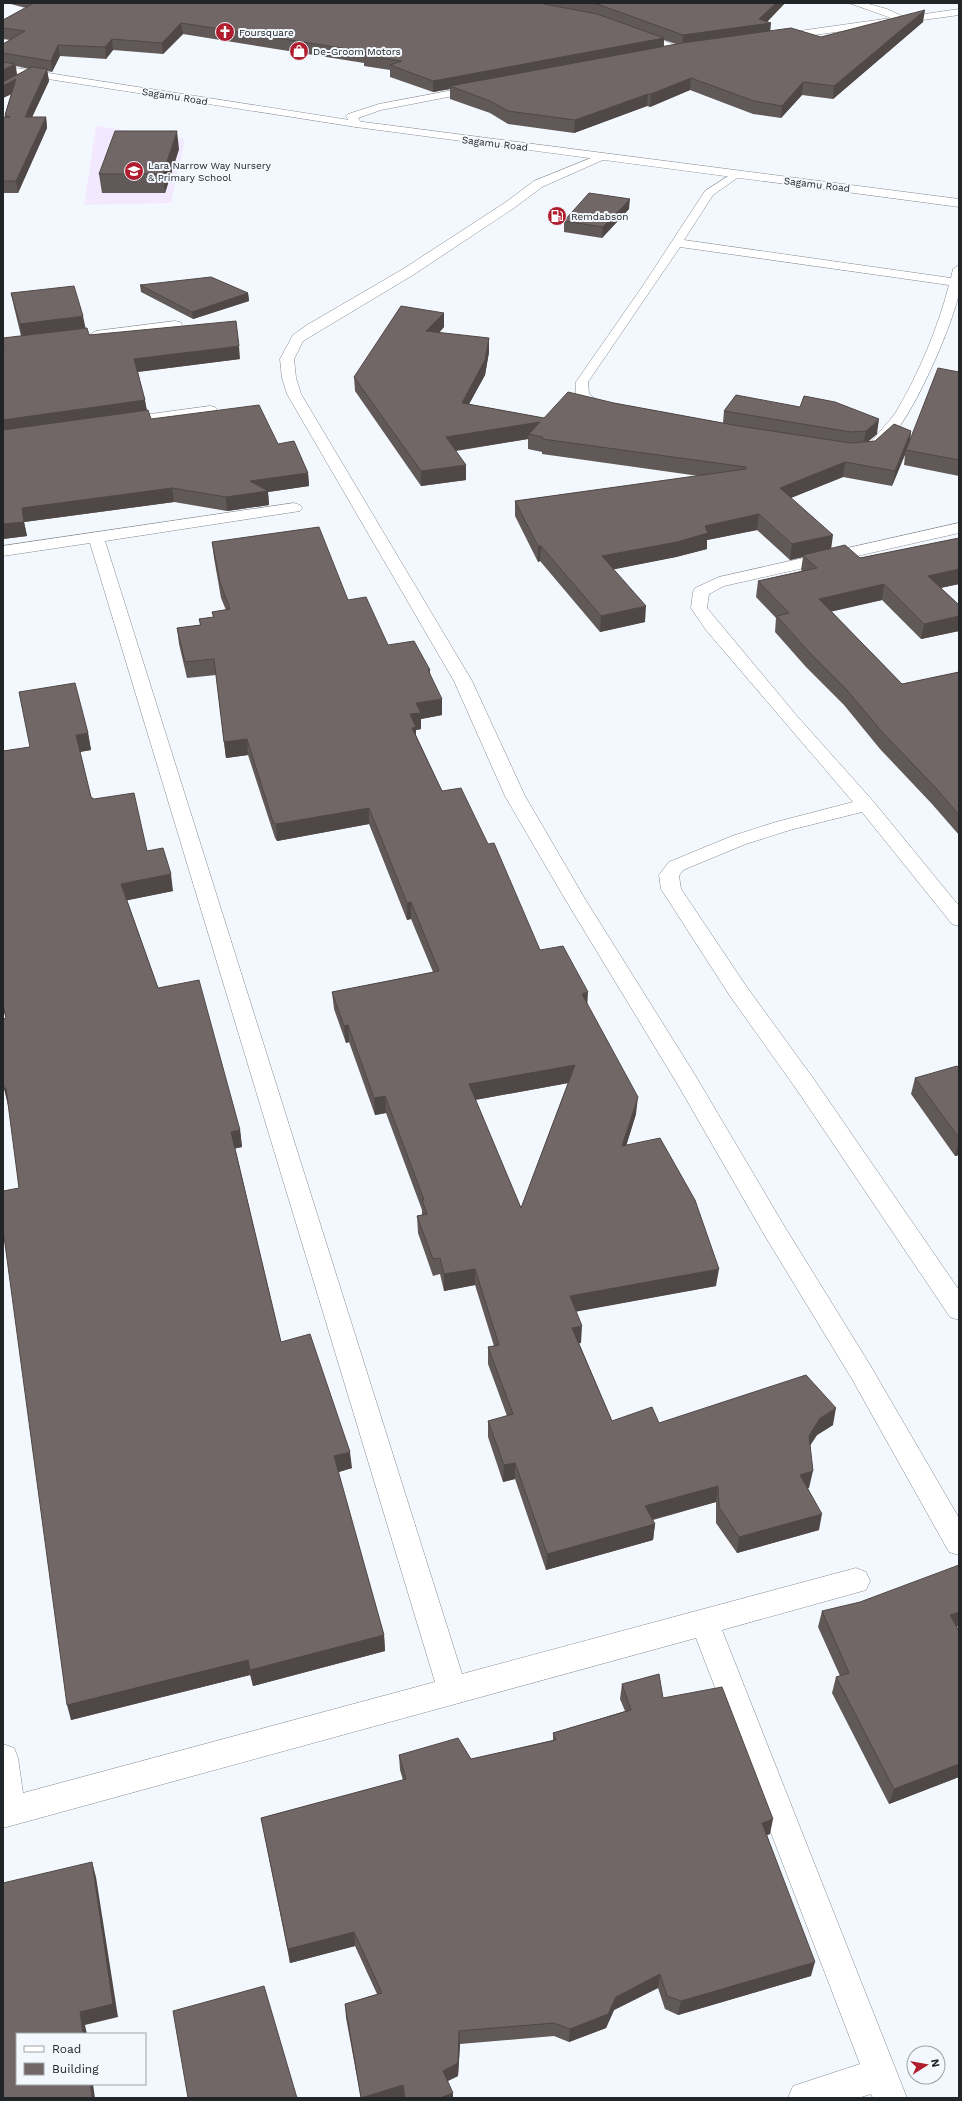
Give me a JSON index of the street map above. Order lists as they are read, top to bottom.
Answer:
{
  "streets": {
    "main road": ["Sagamu Road"]
  },
  "places": {
    "church": ["Foursquare"],
    "shop": ["De-Groom Motors"],
    "school or university": ["Lara Narrow Way Nursery & Primary School"],
    "fuel station": ["Remdabson"]
  },
  "legend": ["Road", "Building"],
  "north": "right"
}
